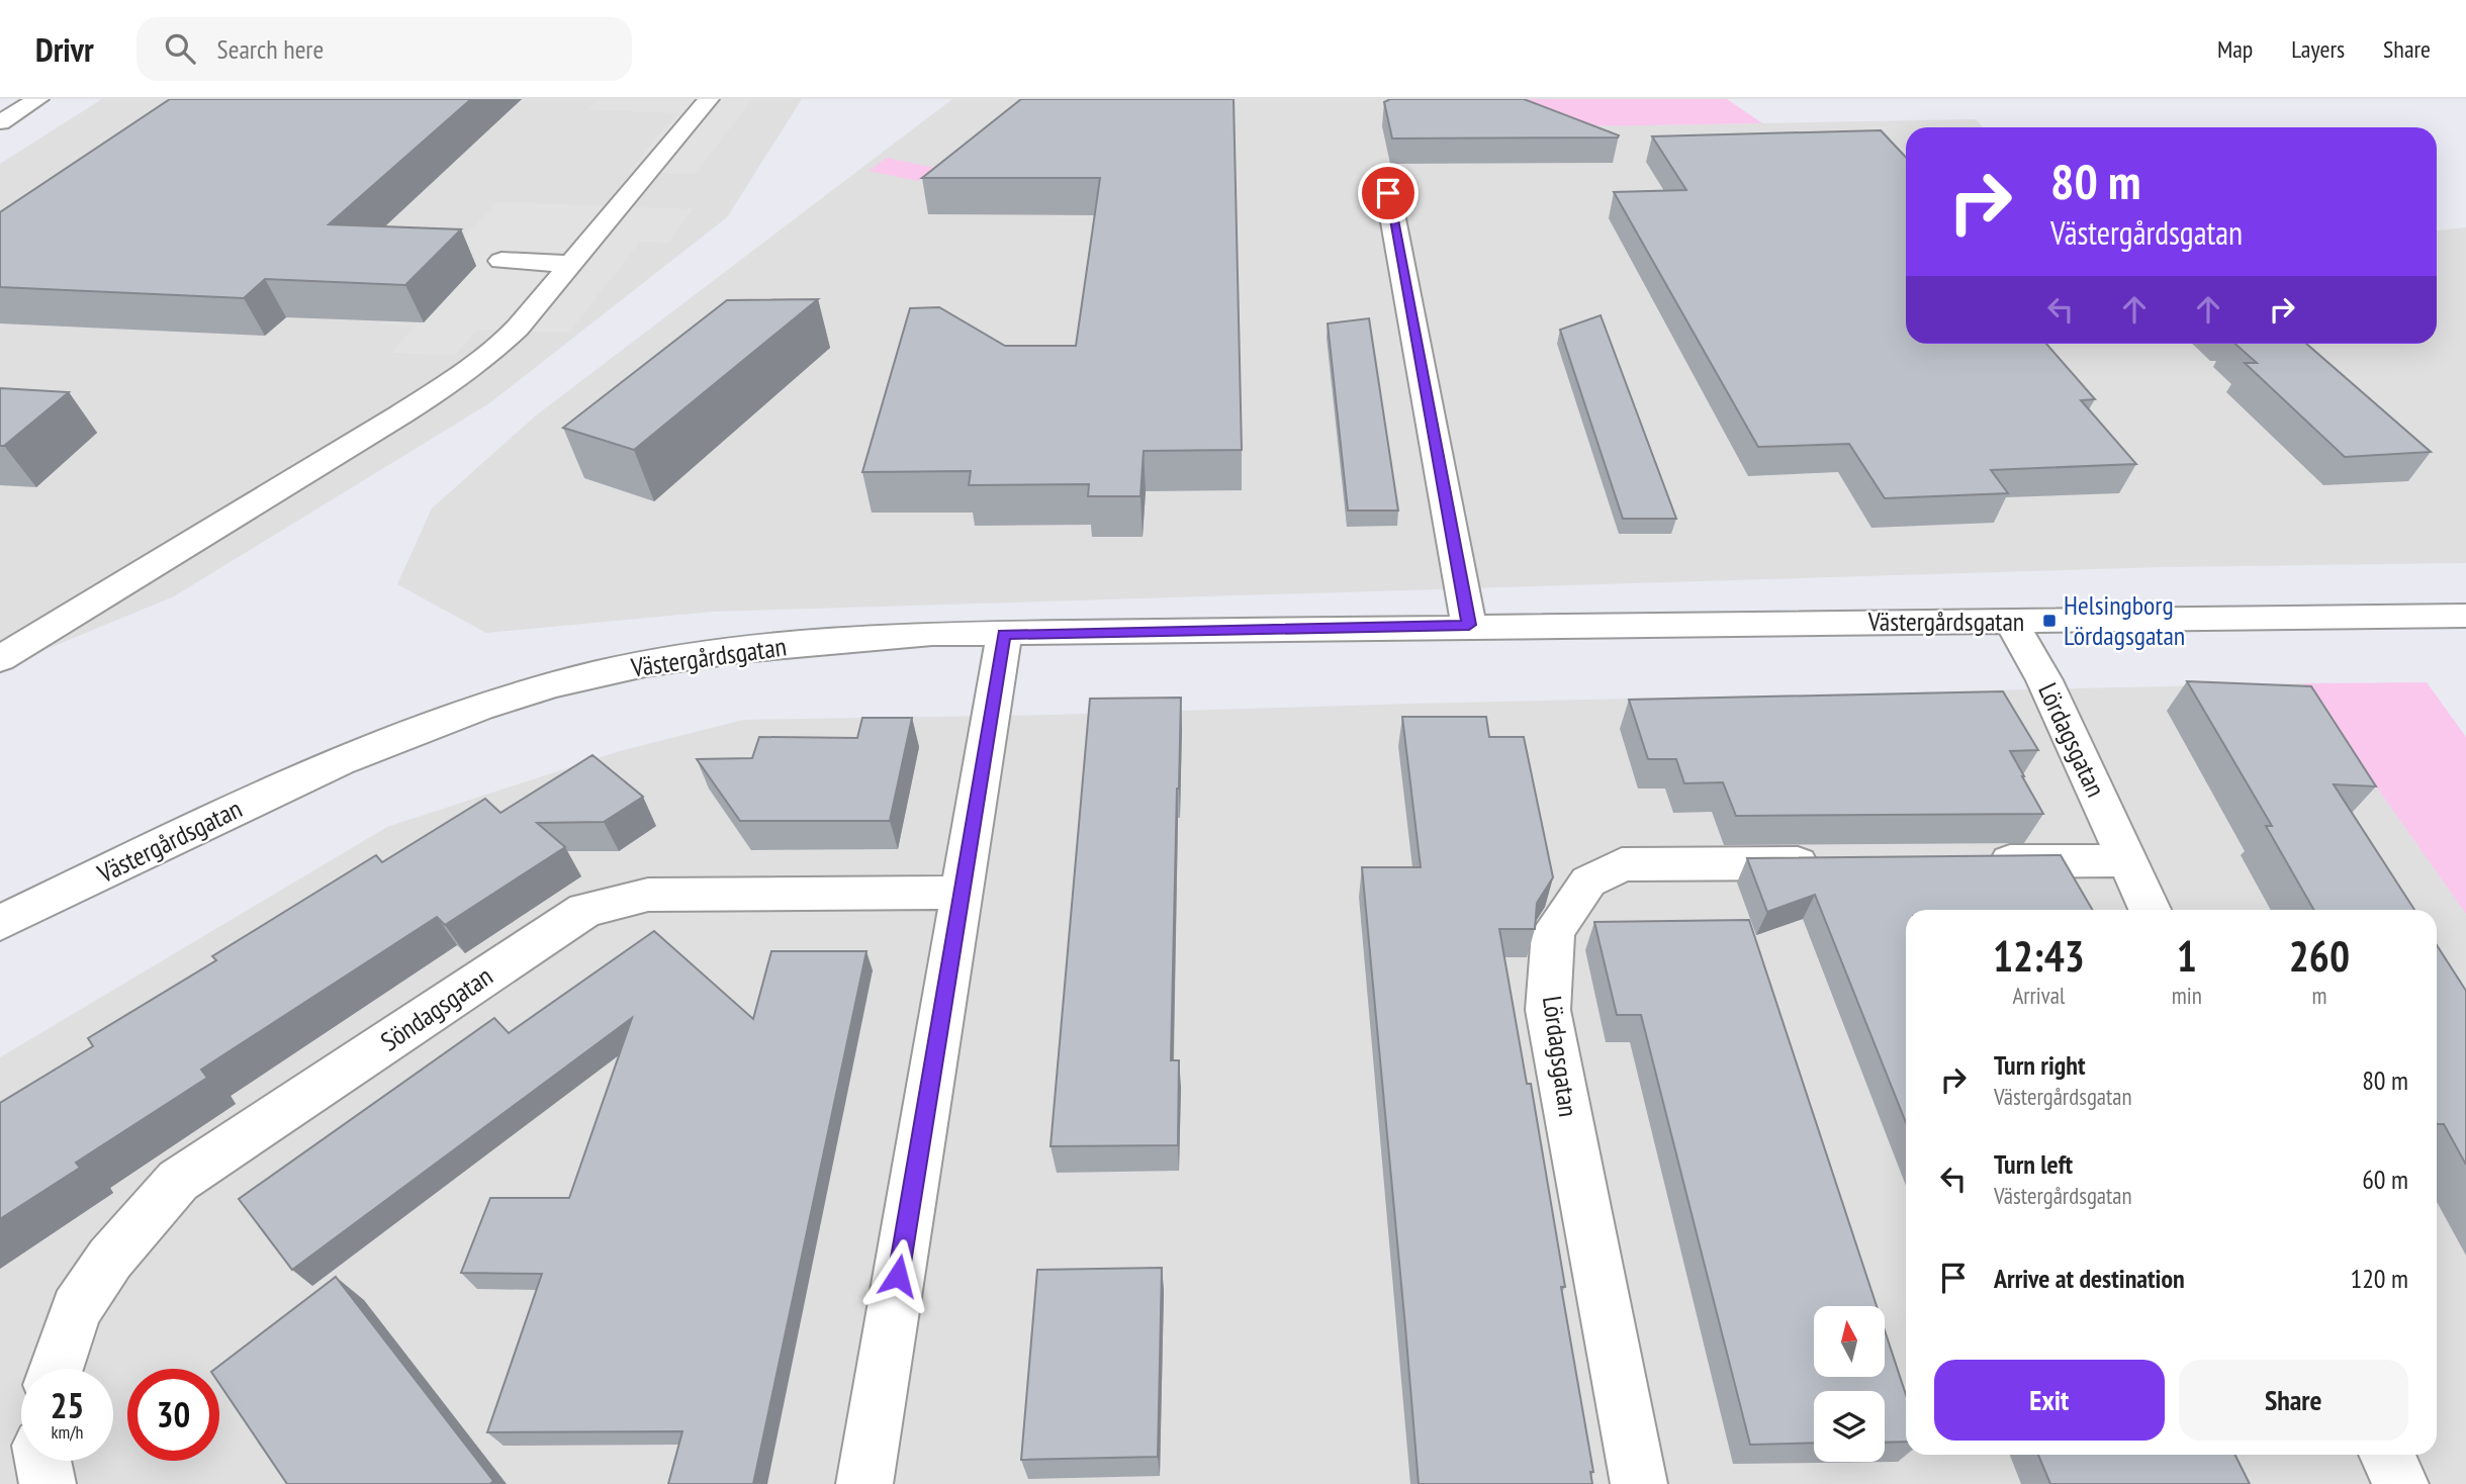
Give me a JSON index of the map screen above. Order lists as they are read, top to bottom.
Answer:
{
  "streets": {
    "street": ["Västergårdsgatan", "Lördagsgatan", "Söndagsgatan"]
  },
  "crossings": [
    ["Västergårdsgatan", "Lördagsgatan"]
  ],
  "places": {
    "transit": ["Helsingborg Lördagsgatan"]
  },
  "north": "top",
  "page": {
    "header": "Drivr",
    "search": "Search here",
    "nav": ["Map", "Layers", "Share"],
    "turn": ["80 m", "Västergårdsgatan"],
    "eta": [
      "12:43",
      "Arrival",
      "1",
      "min",
      "260",
      "m"
    ],
    "list": [
      {
        "name": "Turn right",
        "note": "Västergårdsgatan",
        "value": "80 m"
      },
      {
        "name": "Turn left",
        "note": "Västergårdsgatan",
        "value": "60 m"
      },
      {
        "name": "Arrive at destination",
        "value": "120 m"
      }
    ],
    "buttons": ["Exit", "Share"],
    "speed": "25 km/h",
    "limit": "30"
  }
}
